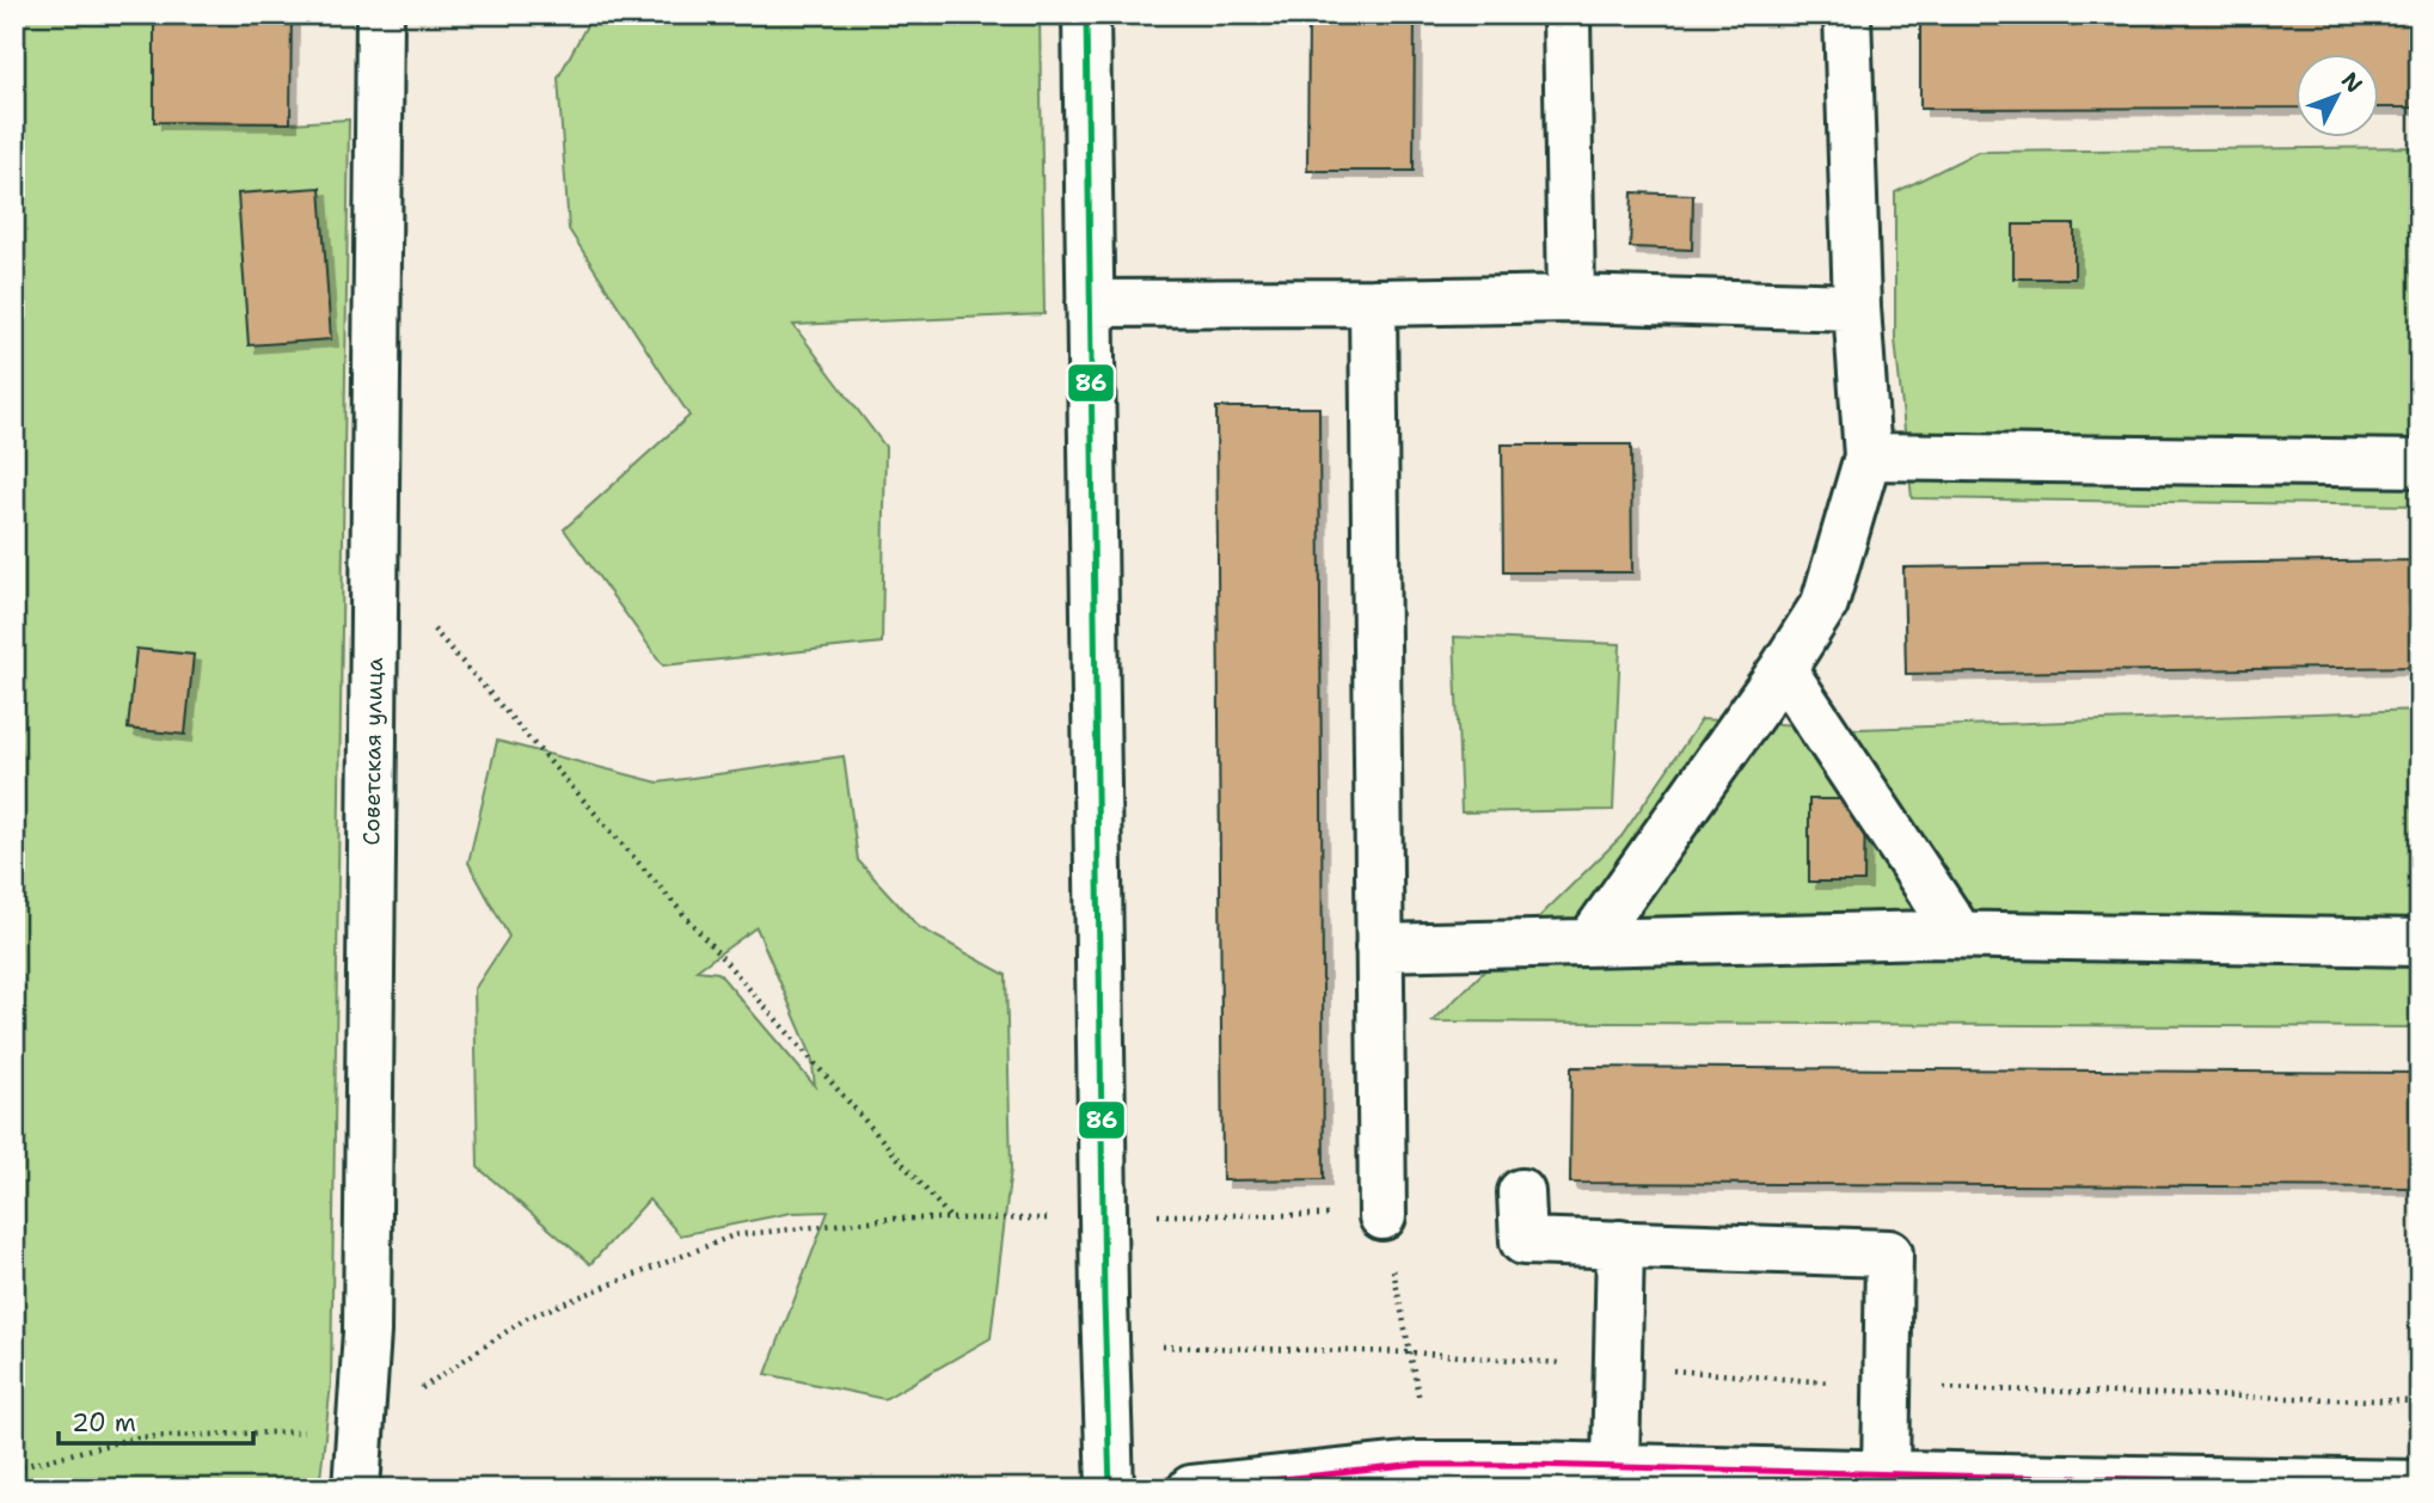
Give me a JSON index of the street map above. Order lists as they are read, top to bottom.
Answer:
{
  "streets": {
    "street": ["Советская улица"]
  },
  "lines": ["transit line 86"],
  "scale_bar": "20 m",
  "north": "top right"
}
